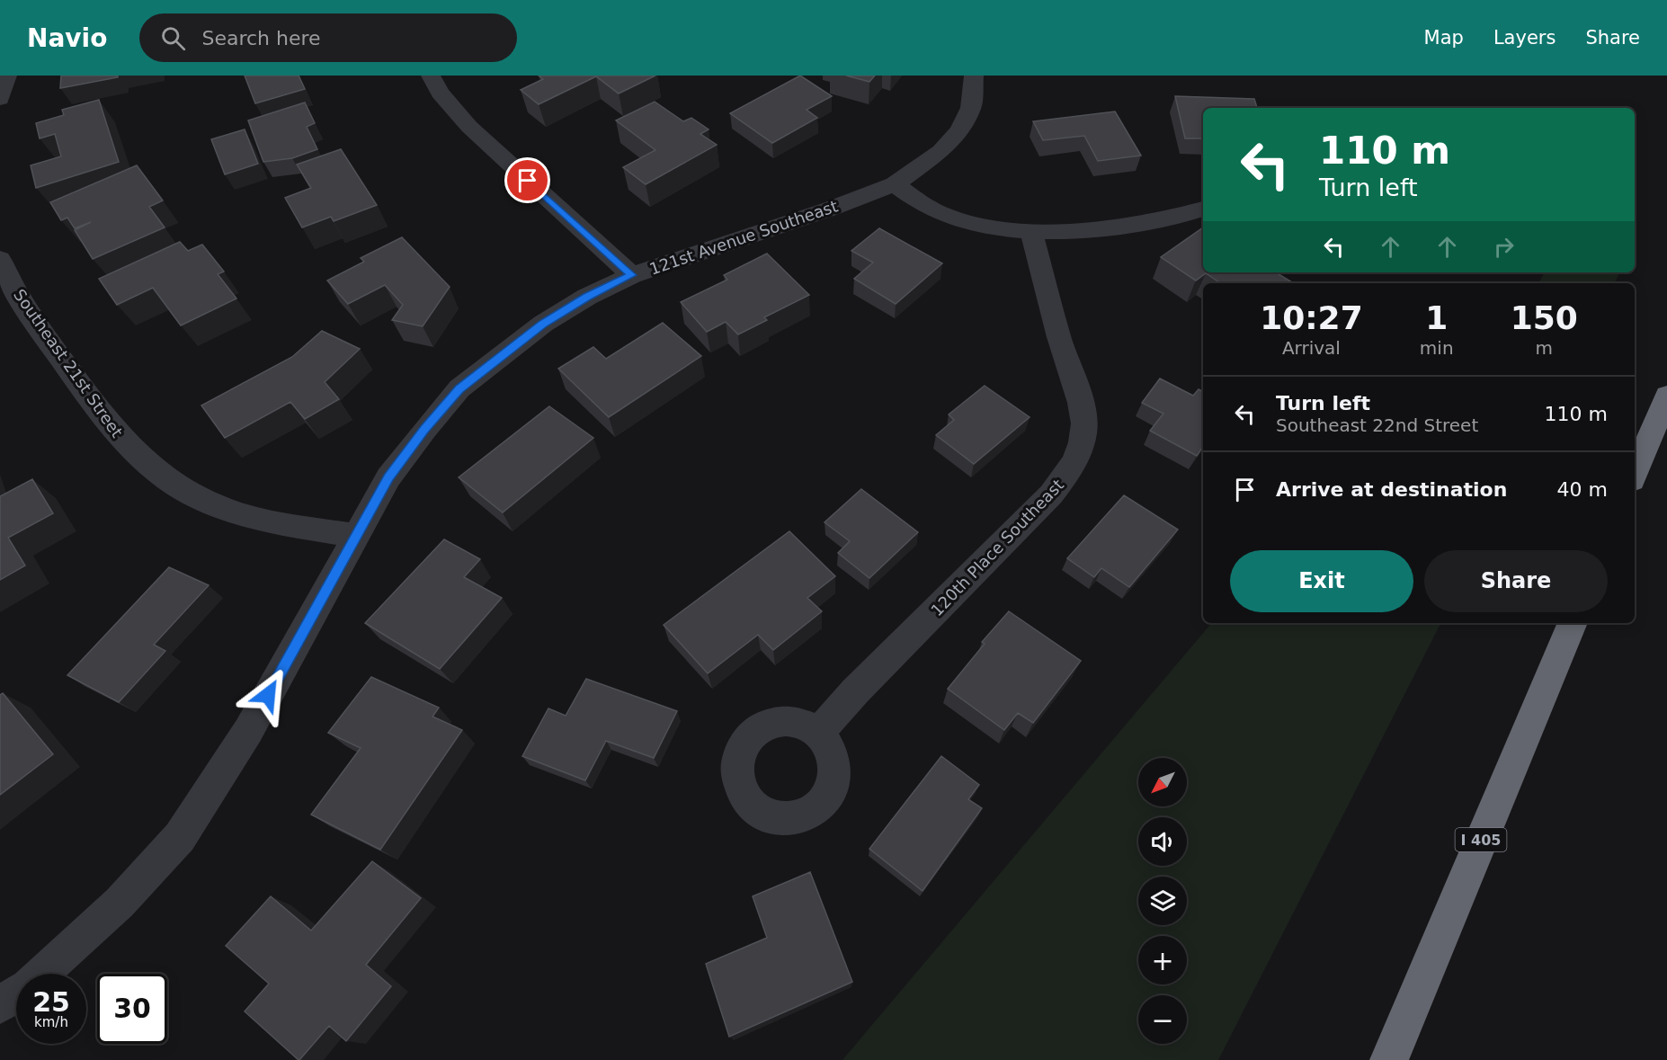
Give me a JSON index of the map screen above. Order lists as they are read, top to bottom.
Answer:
{
  "streets": {
    "highway": ["I 405"],
    "street": ["121st Avenue Southeast", "Southeast 21st Street", "120th Place Southeast"]
  },
  "crossings": [
    ["121st Avenue Southeast", "Southeast 21st Street"]
  ],
  "north": "bottom left",
  "page": {
    "header": "Navio",
    "search": "Search here",
    "nav": ["Map", "Layers", "Share"],
    "turn": ["110 m", "Turn left"],
    "eta": [
      "10:27",
      "Arrival",
      "1",
      "min",
      "150",
      "m"
    ],
    "list": [
      {
        "name": "Turn left",
        "note": "Southeast 22nd Street",
        "value": "110 m"
      },
      {
        "name": "Arrive at destination",
        "value": "40 m"
      }
    ],
    "buttons": ["Exit", "Share"],
    "map_buttons": ["+", "−"],
    "speed": "25 km/h",
    "limit": "30"
  }
}
